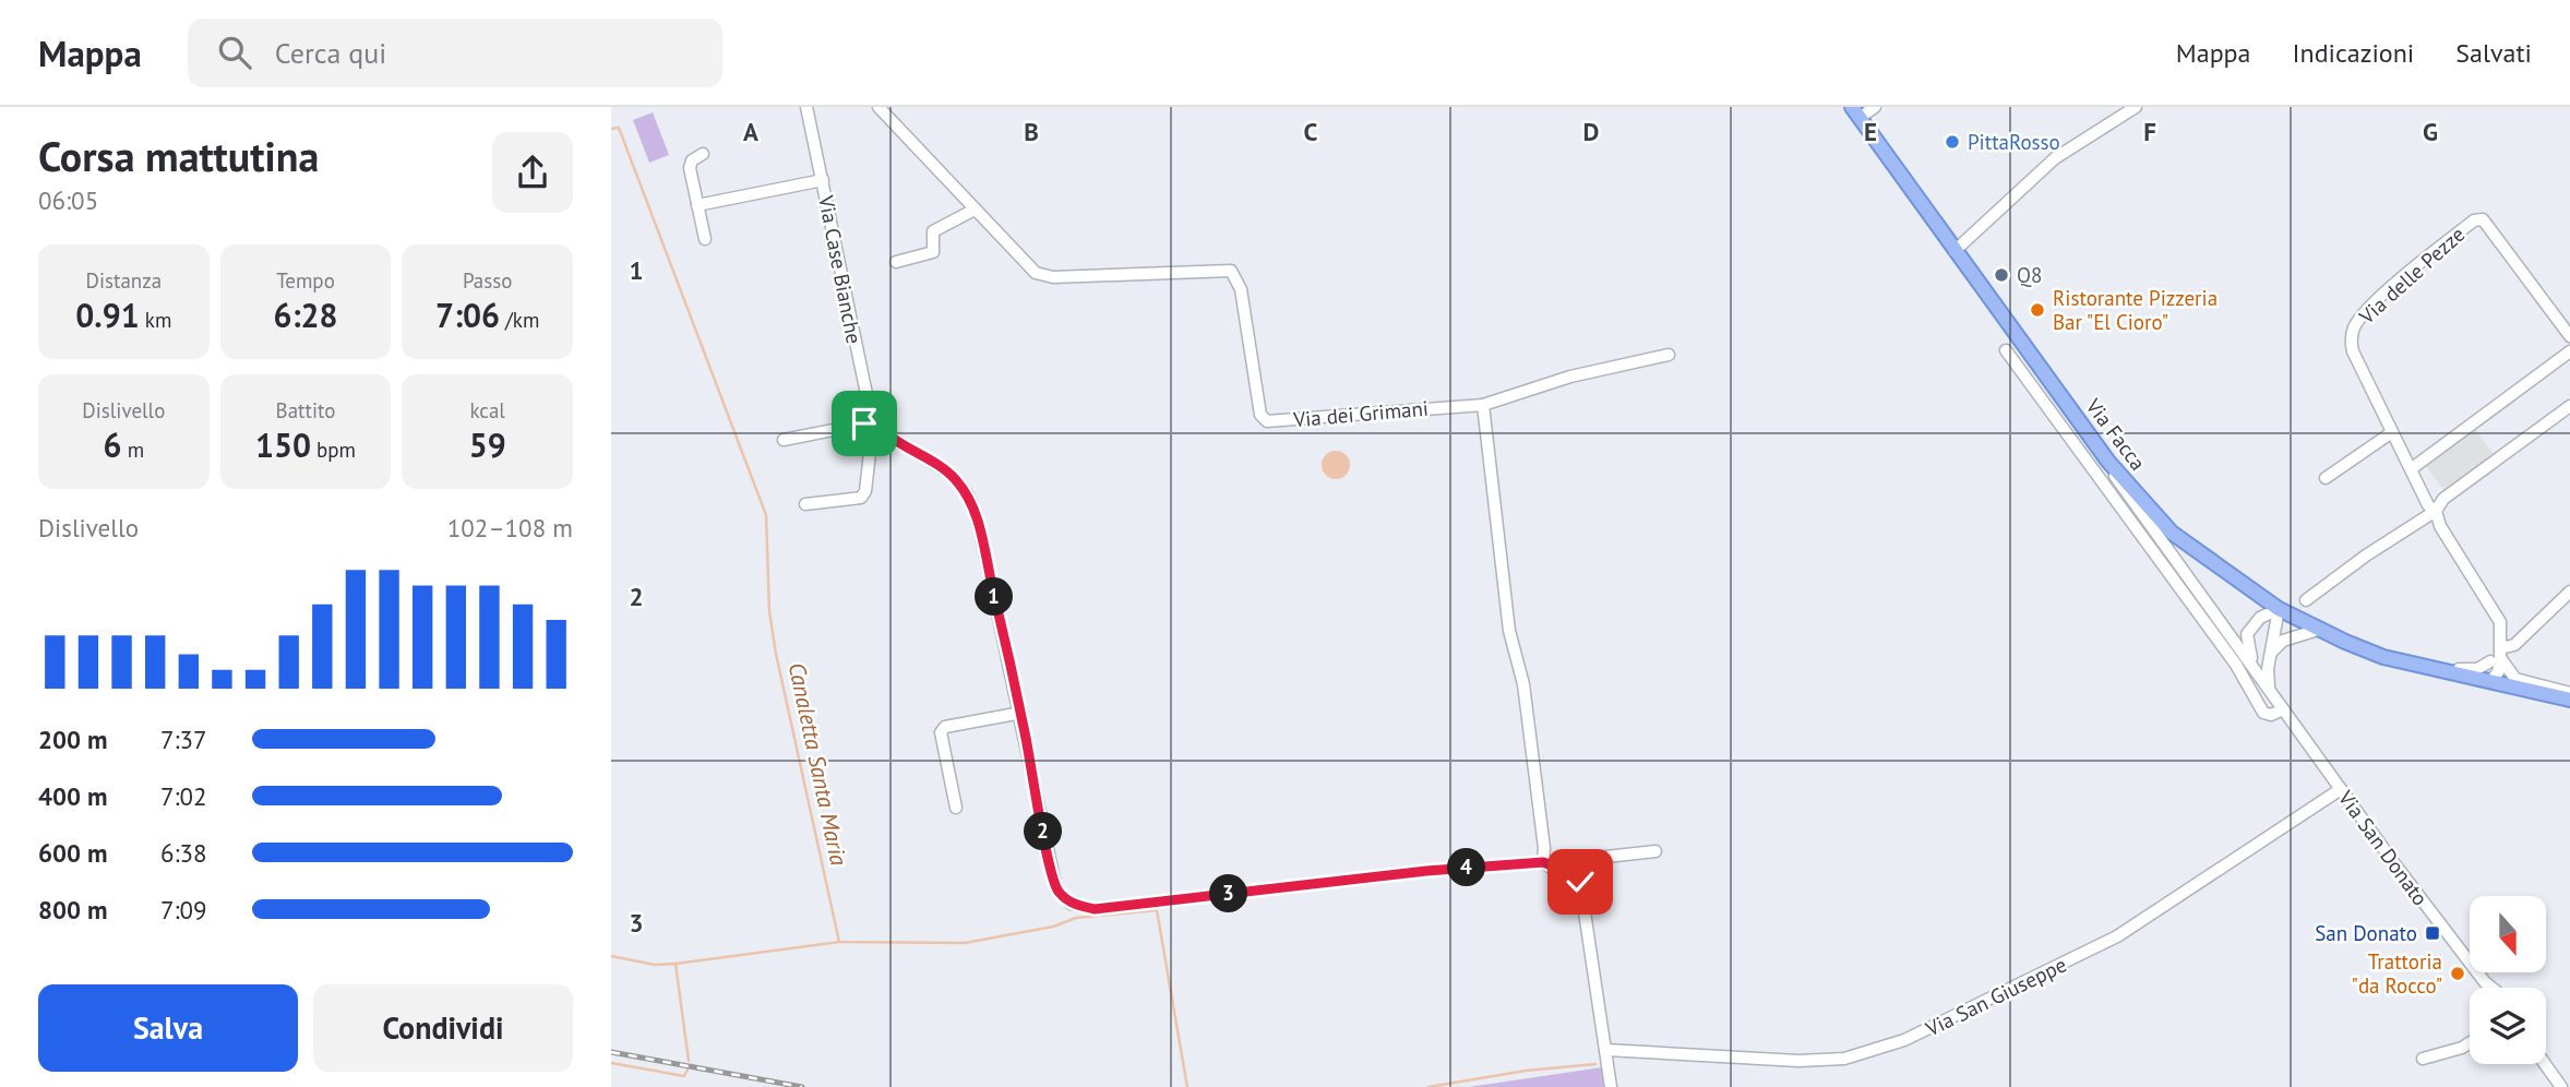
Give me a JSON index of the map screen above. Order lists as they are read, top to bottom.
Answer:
{
  "streets": {
    "main road": ["Via Facca"],
    "street": [
      "Via Case Bianche",
      "Via delle Pezze",
      "Via dei Grimani",
      "Via San Donato",
      "Via San Giuseppe"
    ]
  },
  "crossings": [
    ["Via delle Pezze", "Via Facca"],
    ["Via Facca", "Via San Donato"],
    ["Via San Donato", "Via San Giuseppe"]
  ],
  "water": ["Canaletta Santa Maria"],
  "places": {
    "other": [
      "PittaRosso",
      "Q8",
      "Ristorante Pizzeria Bar \"El Cioro\"",
      "Trattoria \"da Rocco\""
    ],
    "transit": ["San Donato"]
  },
  "north": "bottom",
  "page": {
    "header": "Mappa",
    "search": "Cerca qui",
    "nav": ["Mappa", "Indicazioni", "Salvati"],
    "heading": ["Corsa mattutina", "06:05"],
    "stats": [
      ["Distanza", "0.91 km"],
      ["Tempo", "6:28"],
      ["Passo", "7:06 /km"],
      ["Dislivello", "6 m"],
      ["Battito", "150 bpm"],
      ["kcal", "59"]
    ],
    "chart": ["Dislivello", "102–108 m"],
    "pins": [
      "1",
      "2",
      "4",
      "3"
    ],
    "list": [
      {
        "name": "200 m",
        "note": "7:37"
      },
      {
        "name": "400 m",
        "note": "7:02"
      },
      {
        "name": "600 m",
        "note": "6:38"
      },
      {
        "name": "800 m",
        "note": "7:09"
      }
    ],
    "buttons": ["Salva", "Condividi"]
  },
  "grid": {
    "columns": [
      "A",
      "B",
      "C",
      "D",
      "E",
      "F",
      "G"
    ],
    "rows": ["1", "2", "3"]
  }
}
